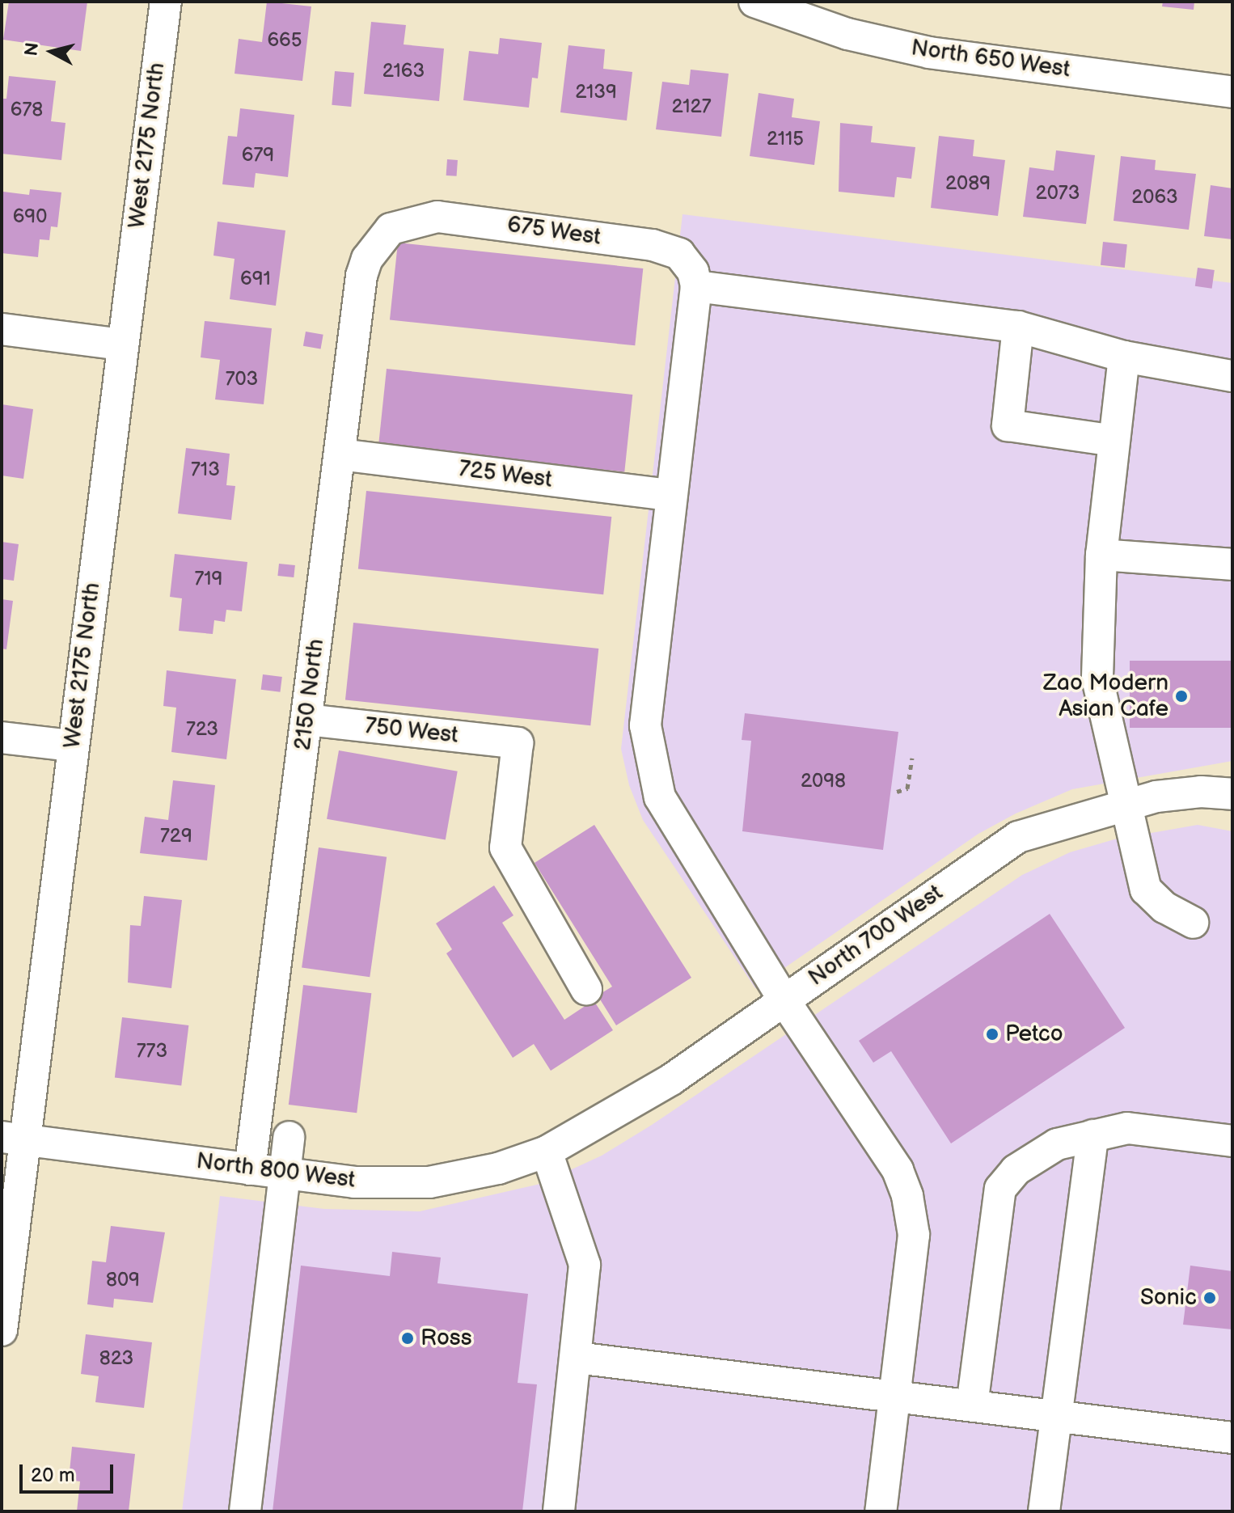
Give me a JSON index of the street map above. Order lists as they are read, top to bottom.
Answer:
{
  "streets": {
    "street": [
      "North 650 West",
      "West 2175 North",
      "675 West",
      "725 West",
      "2150 North",
      "750 West",
      "North 700 West",
      "North 800 West"
    ]
  },
  "crossings": [
    ["West 2175 North", "North 800 West"],
    ["675 West", "2150 North"],
    ["725 West", "2150 North"],
    ["2150 North", "750 West"],
    ["2150 North", "North 800 West"],
    ["North 700 West", "North 800 West"]
  ],
  "places": [
    "Zao Modern Asian Cafe",
    "Petco",
    "Sonic",
    "Ross"
  ],
  "house_numbers": [
    "665",
    "2163",
    "2139",
    "2127",
    "678",
    "2115",
    "679",
    "2089",
    "2073",
    "2063",
    "690",
    "691",
    "703",
    "713",
    "719",
    "723",
    "2098",
    "729",
    "773",
    "809",
    "823"
  ],
  "scale_bar": "20 m",
  "north": "left"
}
